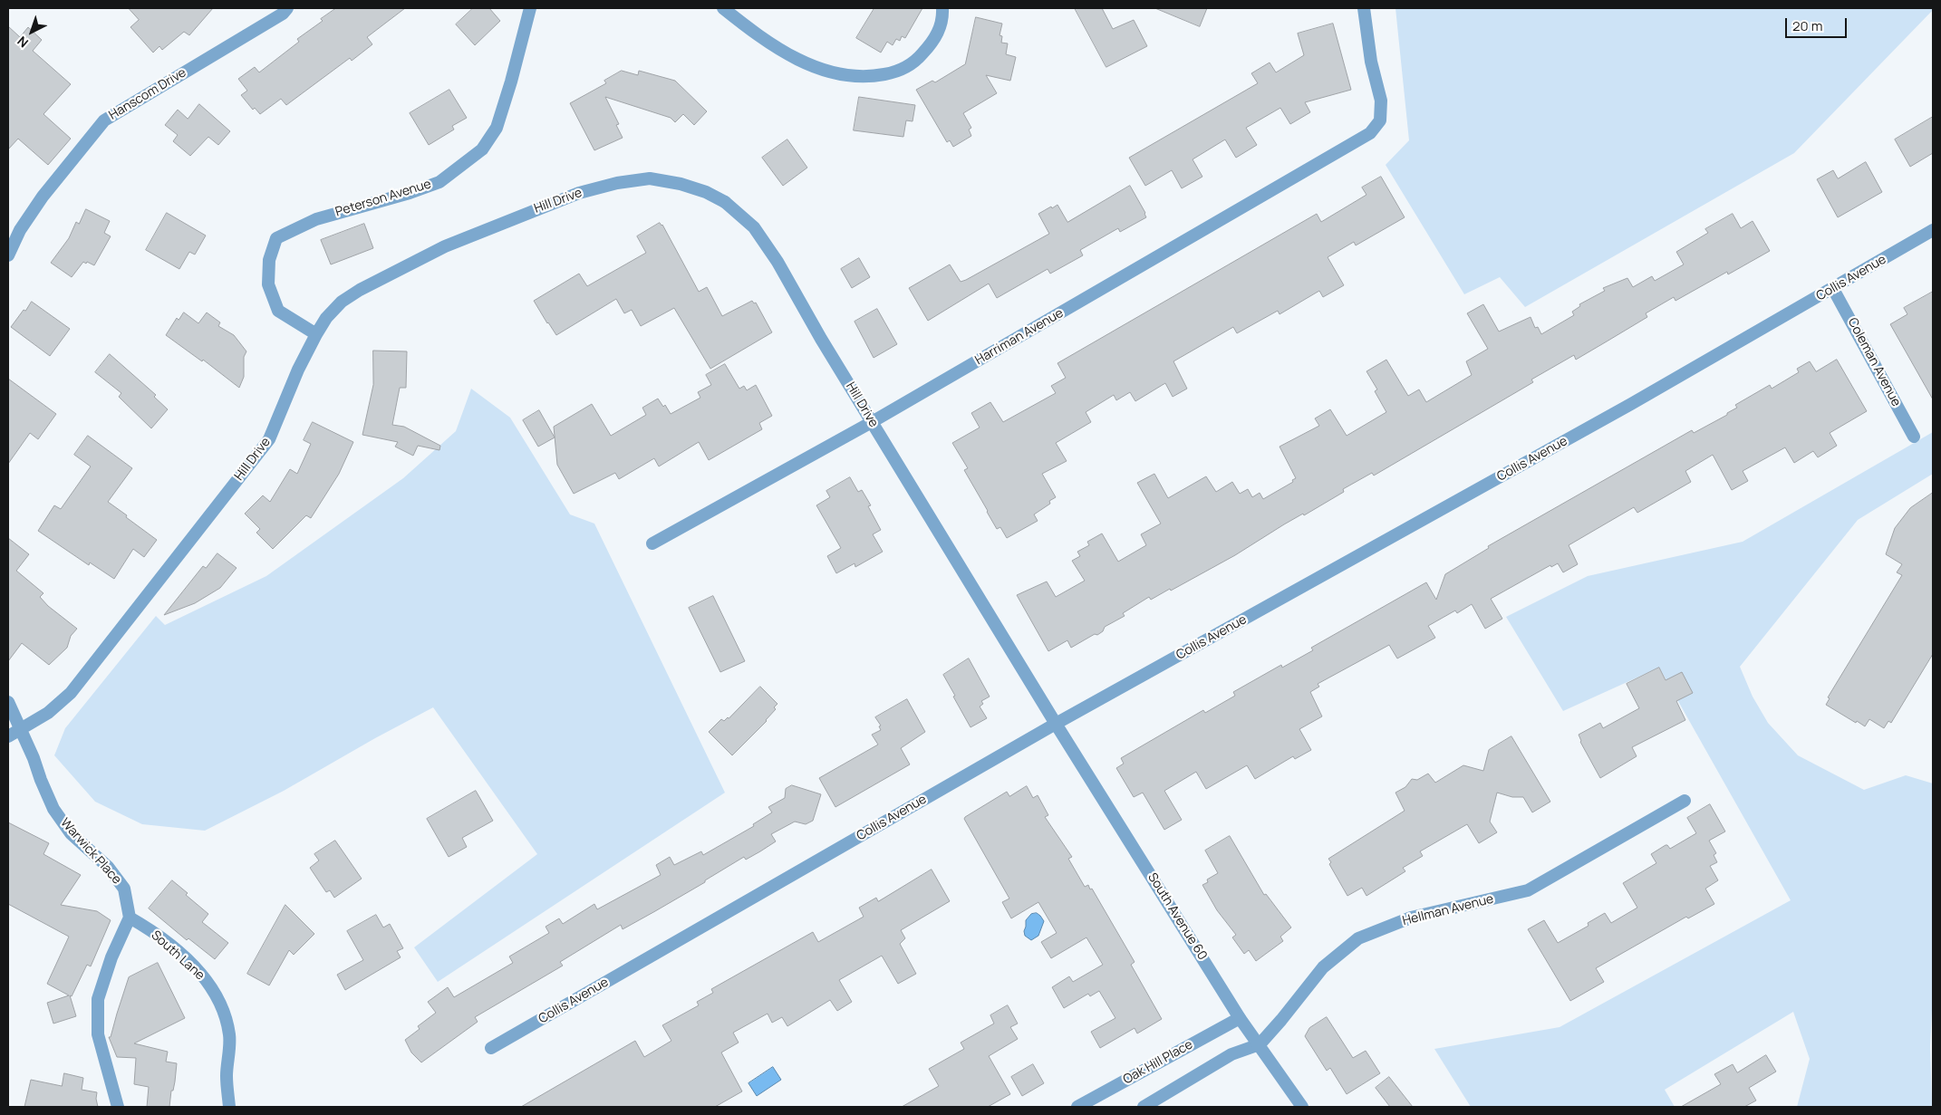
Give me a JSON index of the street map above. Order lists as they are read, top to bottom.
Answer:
{
  "streets": {
    "street": [
      "Hanscom Drive",
      "Peterson Avenue",
      "Hill Drive",
      "Collis Avenue",
      "Harriman Avenue",
      "Coleman Avenue",
      "Warwick Place",
      "Hellman Avenue",
      "South Avenue 60",
      "South Lane",
      "Oak Hill Place"
    ]
  },
  "crossings": [
    ["Peterson Avenue", "Hill Drive"],
    ["Hill Drive", "Collis Avenue"],
    ["Hill Drive", "Harriman Avenue"],
    ["Hill Drive", "Warwick Place"],
    ["Hill Drive", "South Avenue 60"],
    ["Collis Avenue", "Coleman Avenue"],
    ["Collis Avenue", "South Avenue 60"],
    ["Warwick Place", "South Lane"],
    ["Hellman Avenue", "South Avenue 60"],
    ["South Avenue 60", "Oak Hill Place"]
  ],
  "scale_bar": "20 m",
  "north": "bottom left"
}
